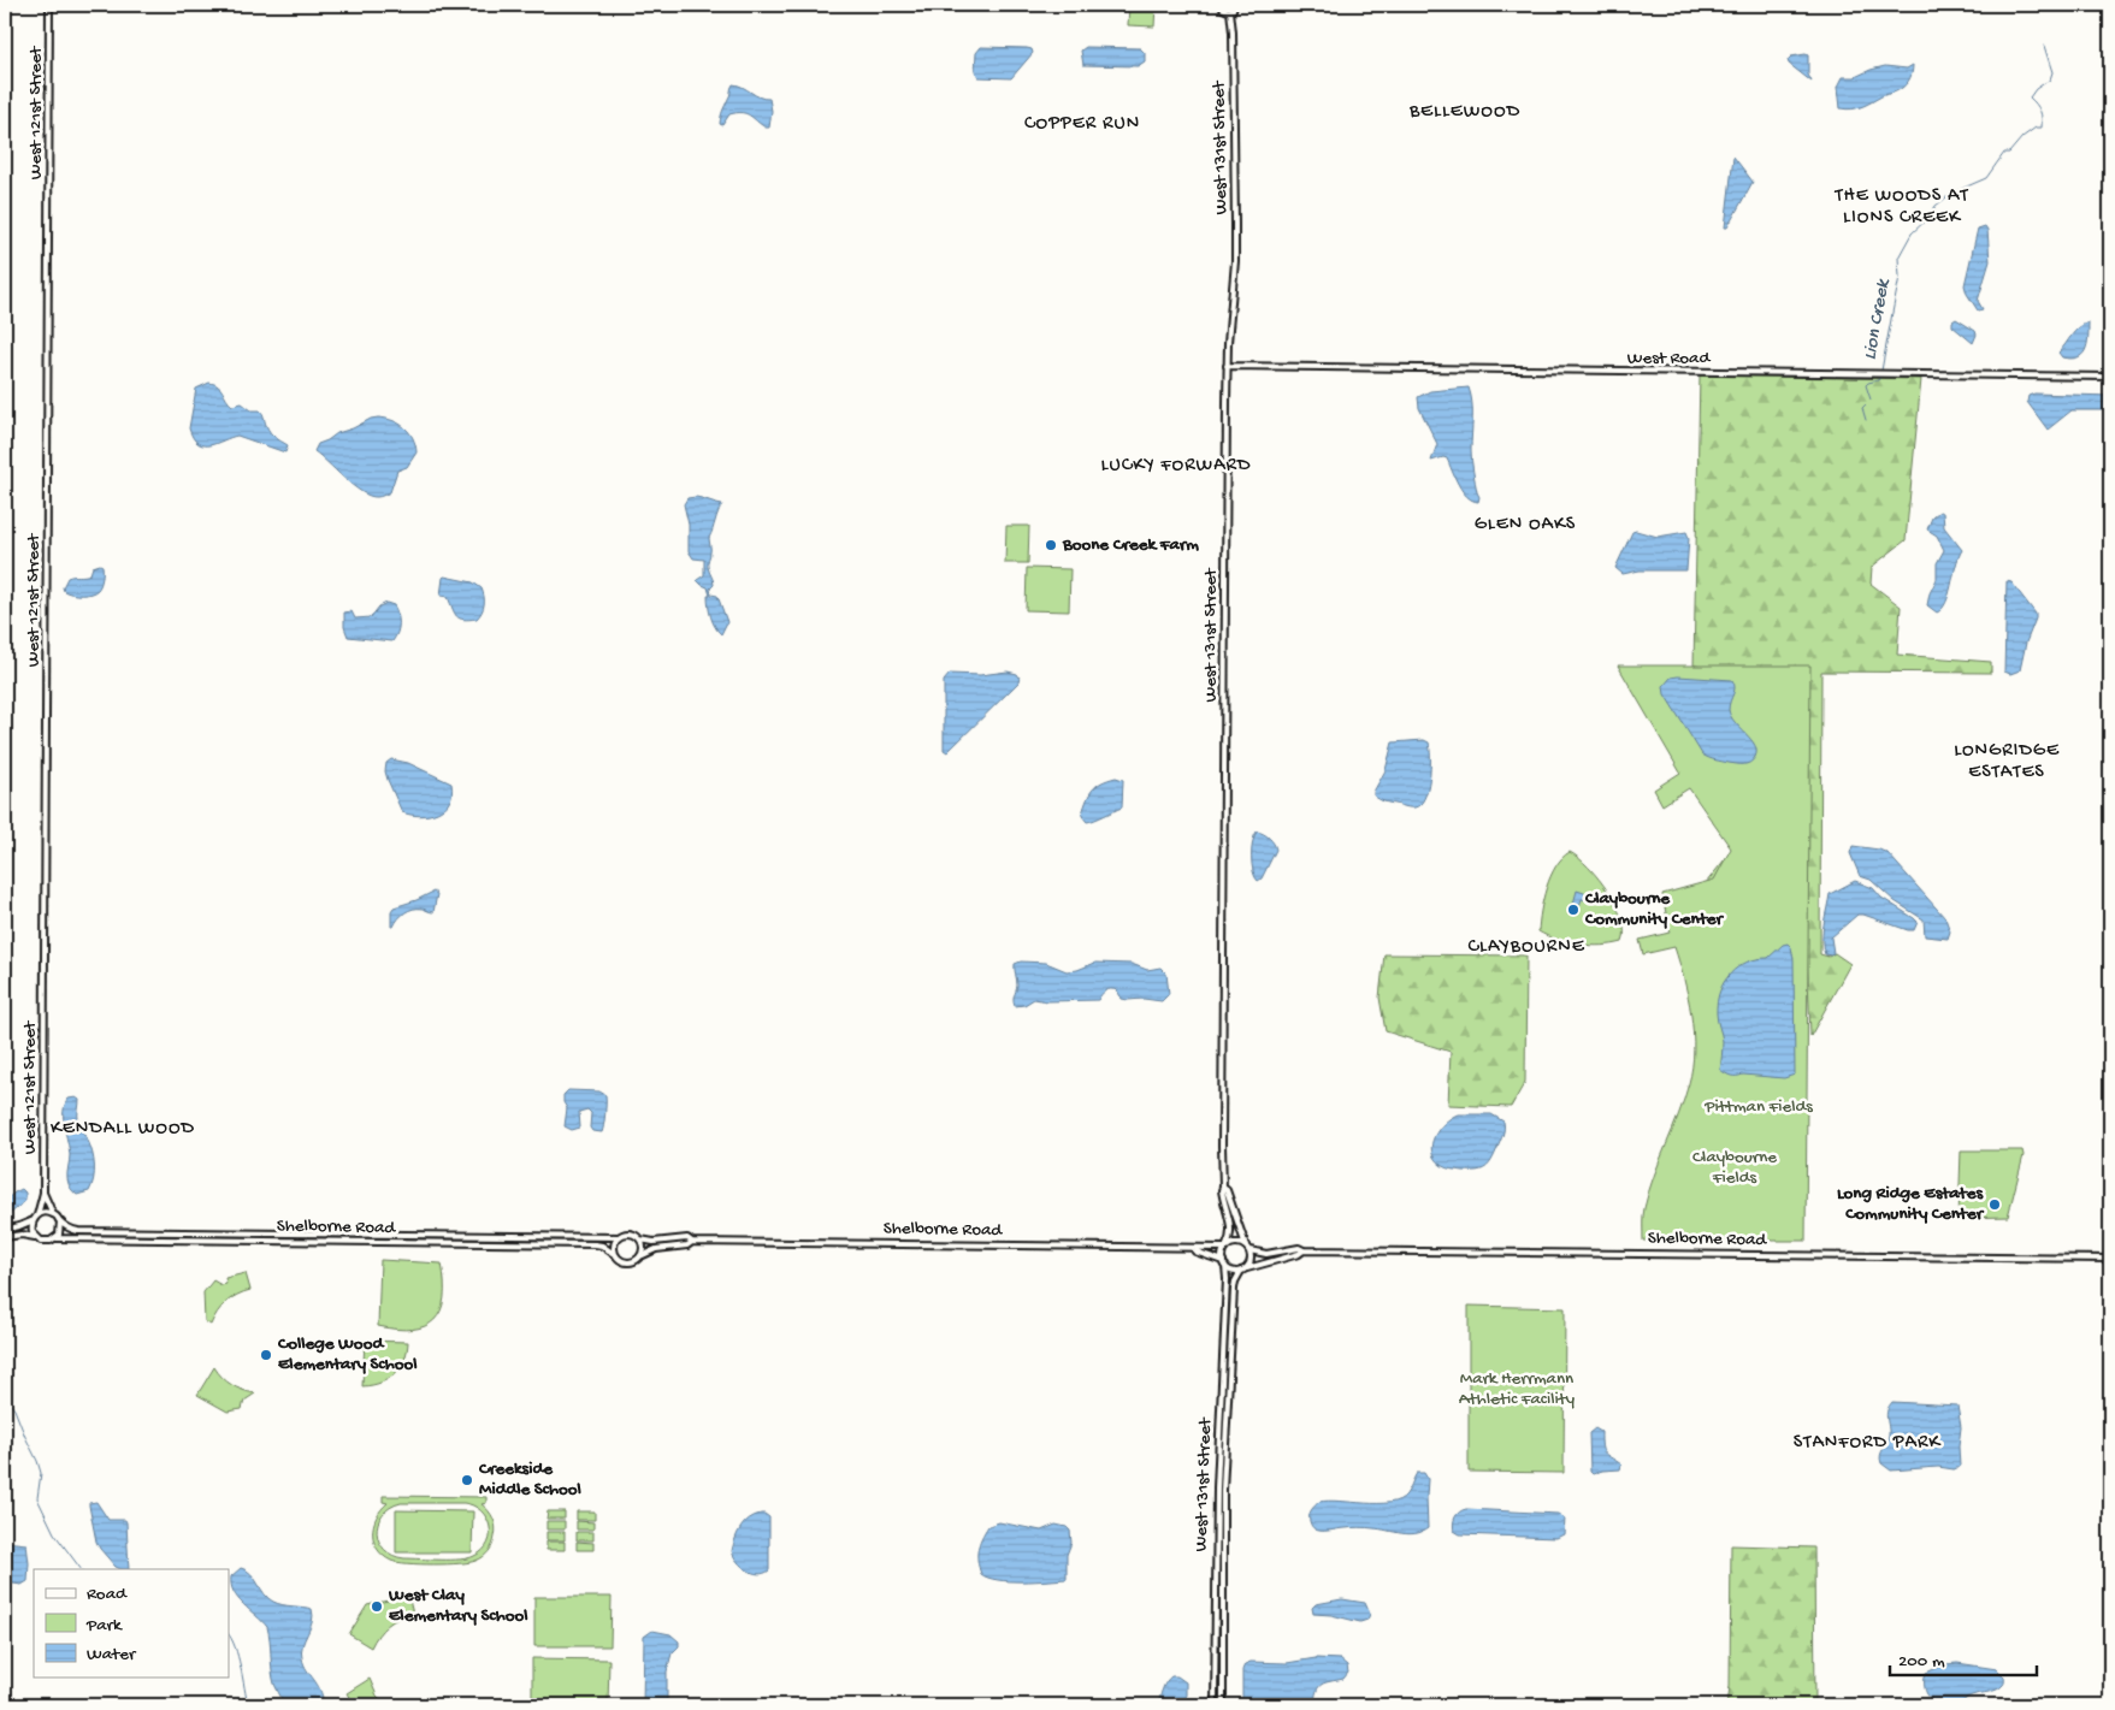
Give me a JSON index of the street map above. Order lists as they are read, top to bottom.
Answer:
{
  "streets": {
    "street": [
      "West 121st Street",
      "West 131st Street",
      "West Road",
      "Shelborne Road"
    ]
  },
  "crossings": [
    ["West 121st Street", "Shelborne Road"],
    ["West 131st Street", "West Road"],
    ["West 131st Street", "Shelborne Road"]
  ],
  "districts": [
    "BELLEWOOD",
    "COPPER RUN",
    "THE WOODS AT LIONS CREEK",
    "LUCKY FORWARD",
    "GLEN OAKS",
    "LONGRIDGE ESTATES",
    "CLAYBOURNE",
    "KENDALL WOOD",
    "STANFORD PARK"
  ],
  "water": ["Lion Creek"],
  "parks": ["Pittman Fields", "Claybourne Fields", "Mark Herrmann Athletic Facility"],
  "places": [
    "Boone Creek Farm",
    "Claybourne Community Center",
    "Long Ridge Estates Community Center",
    "College Wood Elementary School",
    "Creekside Middle School",
    "West Clay Elementary School"
  ],
  "legend": ["Road", "Park", "Water"],
  "scale_bar": "200 m"
}
